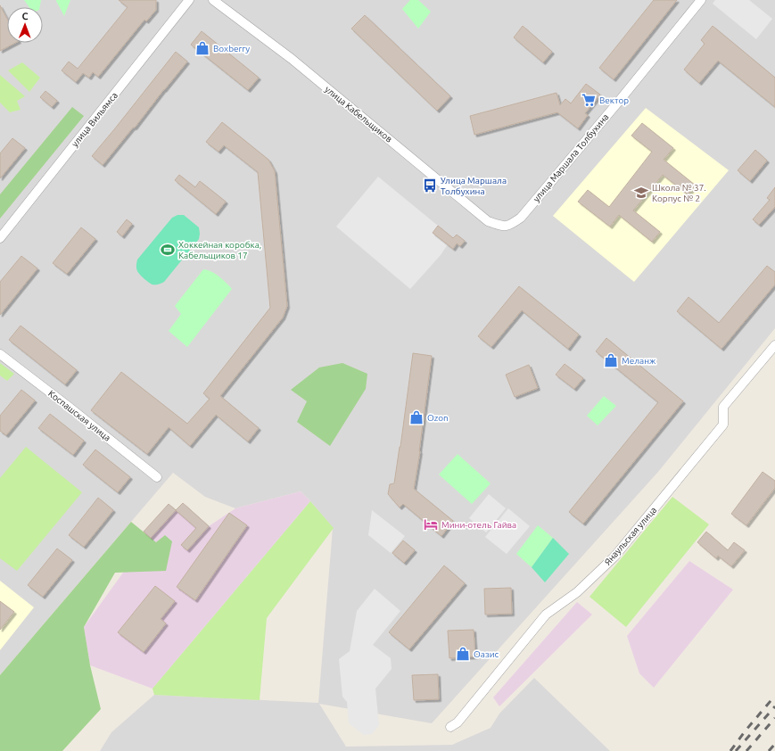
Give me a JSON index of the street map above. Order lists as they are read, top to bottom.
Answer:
{
  "streets": {
    "street": [
      "улица Кабельщиков",
      "улица Вильямса",
      "улица Маршала Толбухина",
      "Коспашская улица",
      "Янаульская улица"
    ]
  },
  "crossings": [
    ["улица Кабельщиков", "улица Маршала Толбухина"]
  ],
  "places": {
    "shop": [
      "Boxberry",
      "Меланж",
      "Ozon",
      "Оазис"
    ],
    "supermarket": ["Вектор"],
    "bus stop": ["Улица Маршала Толбухина"],
    "school or university": ["Школа № 37. Корпус № 2"],
    "sports": ["Хоккейная коробка, Кабельщиков 17"],
    "hotel": ["Мини-отель Гайва"]
  },
  "north": "top"
}
